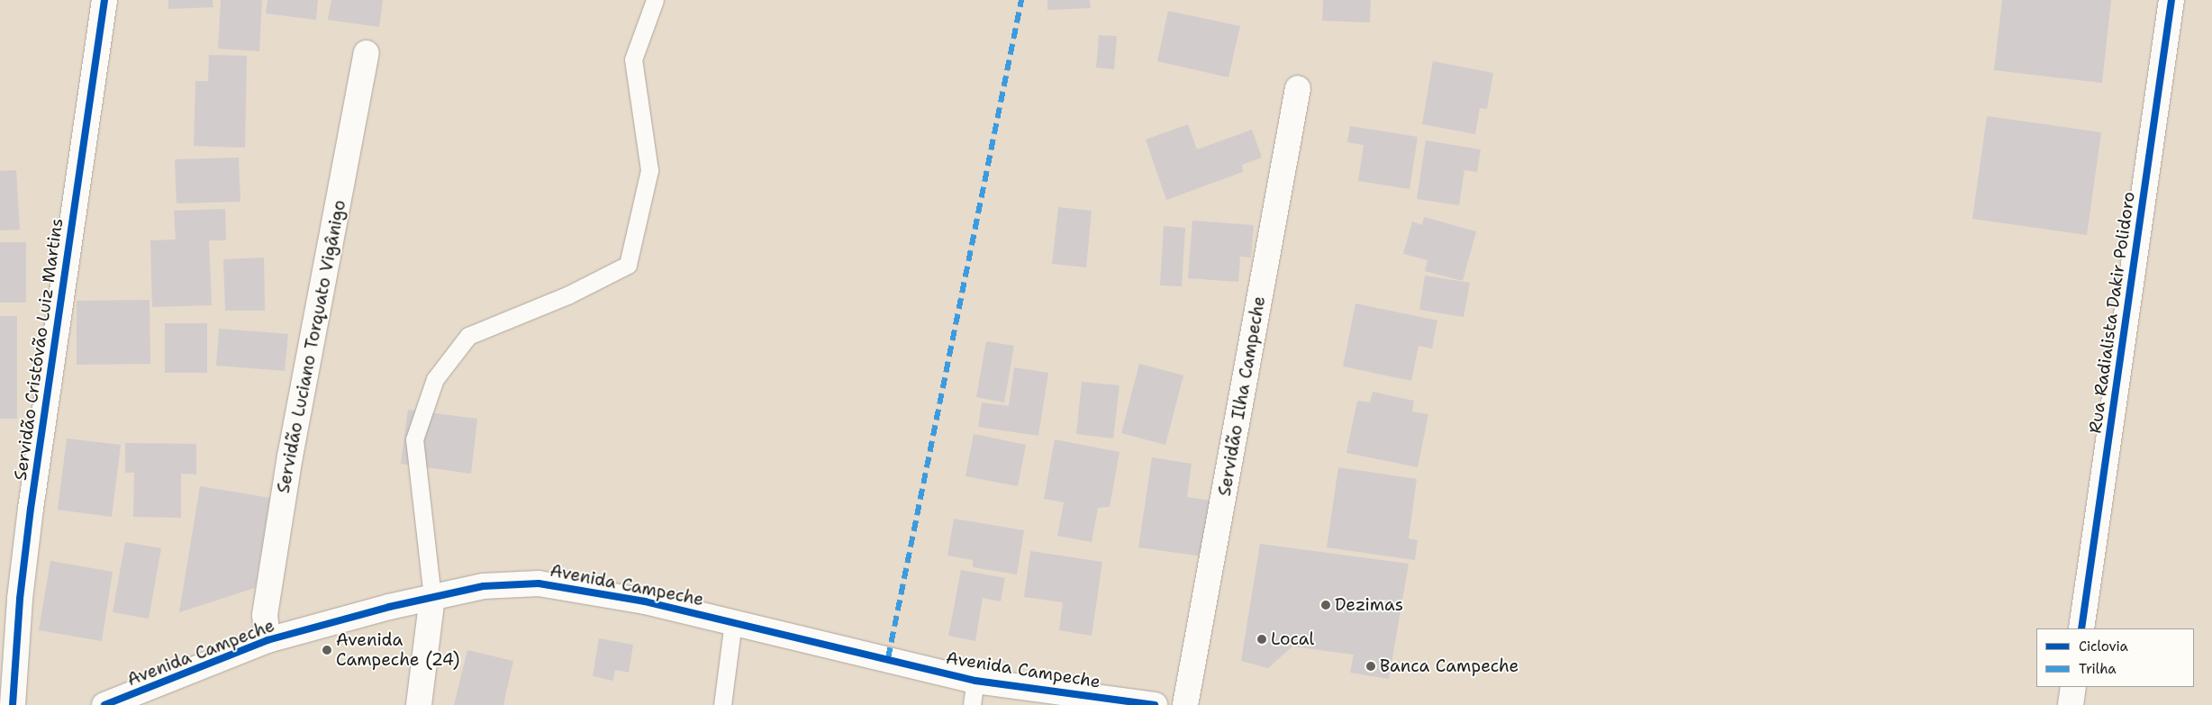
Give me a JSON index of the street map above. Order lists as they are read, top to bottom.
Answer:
{
  "streets": {
    "street": [
      "Rua Radialista Dakir Polidoro",
      "Servidão Luciano Torquato Vigânigo",
      "Servidão Cristóvão Luiz Martins",
      "Servidão Ilha Campeche",
      "Avenida Campeche"
    ]
  },
  "crossings": [
    ["Servidão Luciano Torquato Vigânigo", "Avenida Campeche"]
  ],
  "places": [
    "Dezimas",
    "Local",
    "Avenida Campeche (24)",
    "Banca Campeche"
  ],
  "legend": ["Ciclovia", "Trilha"]
}
